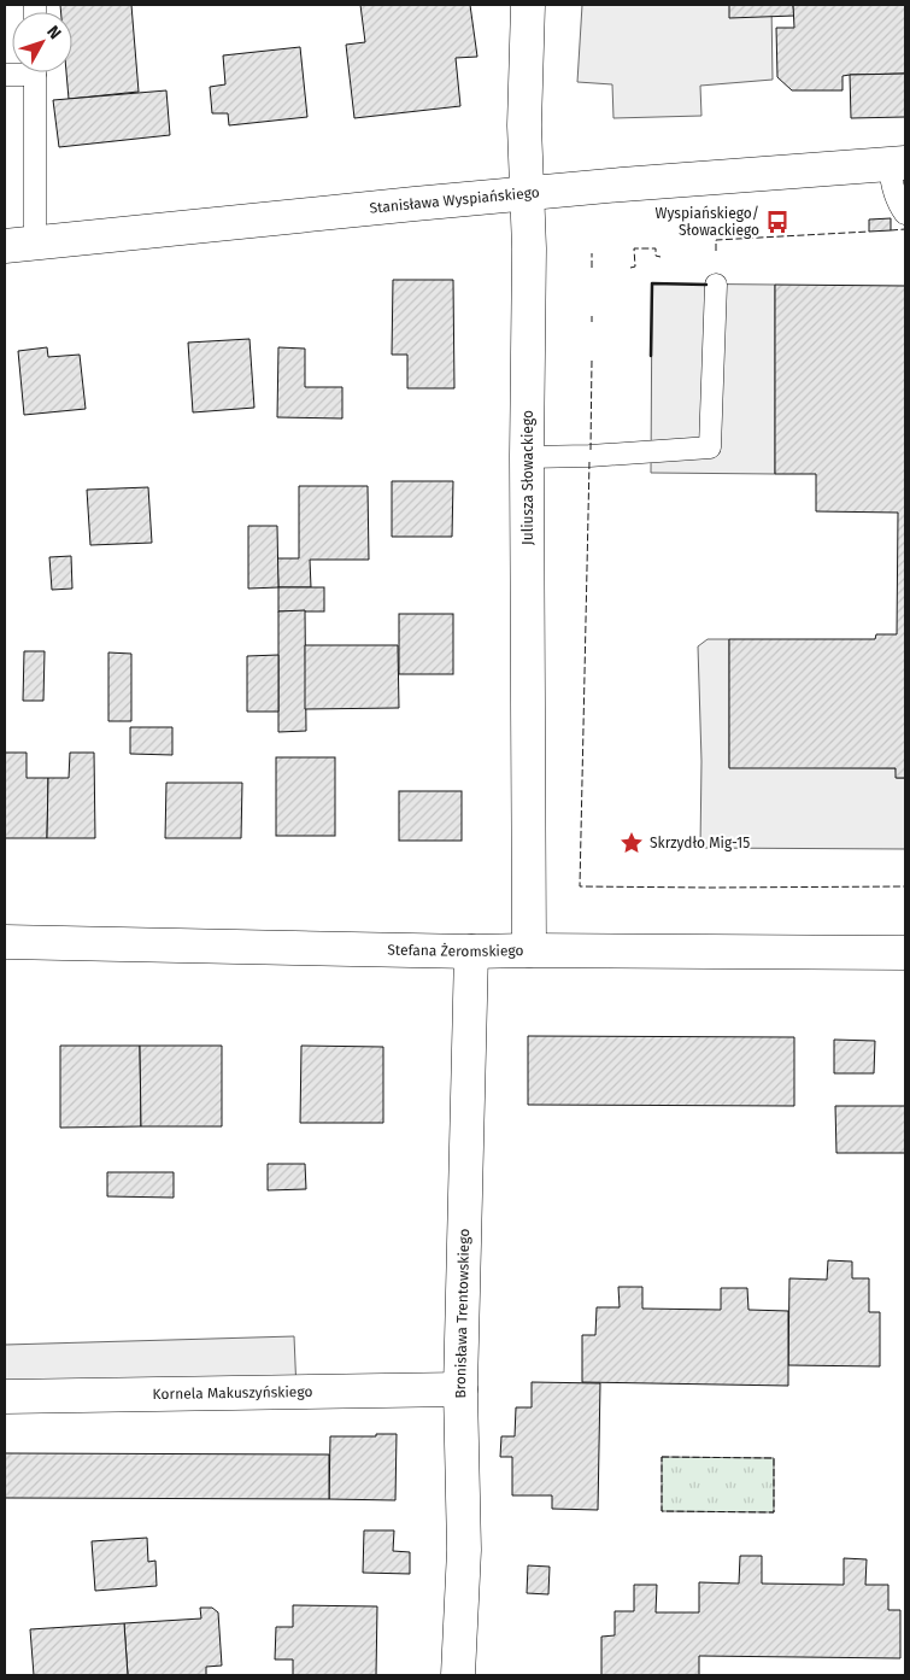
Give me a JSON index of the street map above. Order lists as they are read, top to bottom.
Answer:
{
  "streets": {
    "street": [
      "Stanisława Wyspiańskiego",
      "Juliusza Słowackiego",
      "Stefana Żeromskiego",
      "Bronisława Trentowskiego",
      "Kornela Makuszyńskiego"
    ]
  },
  "crossings": [
    ["Stanisława Wyspiańskiego", "Juliusza Słowackiego"],
    ["Juliusza Słowackiego", "Stefana Żeromskiego"],
    ["Stefana Żeromskiego", "Bronisława Trentowskiego"],
    ["Bronisława Trentowskiego", "Kornela Makuszyńskiego"]
  ],
  "places": {
    "bus stop": ["Wyspiańskiego/ Słowackiego"],
    "place": ["Skrzydło Mig-15"]
  },
  "north": "top right"
}
